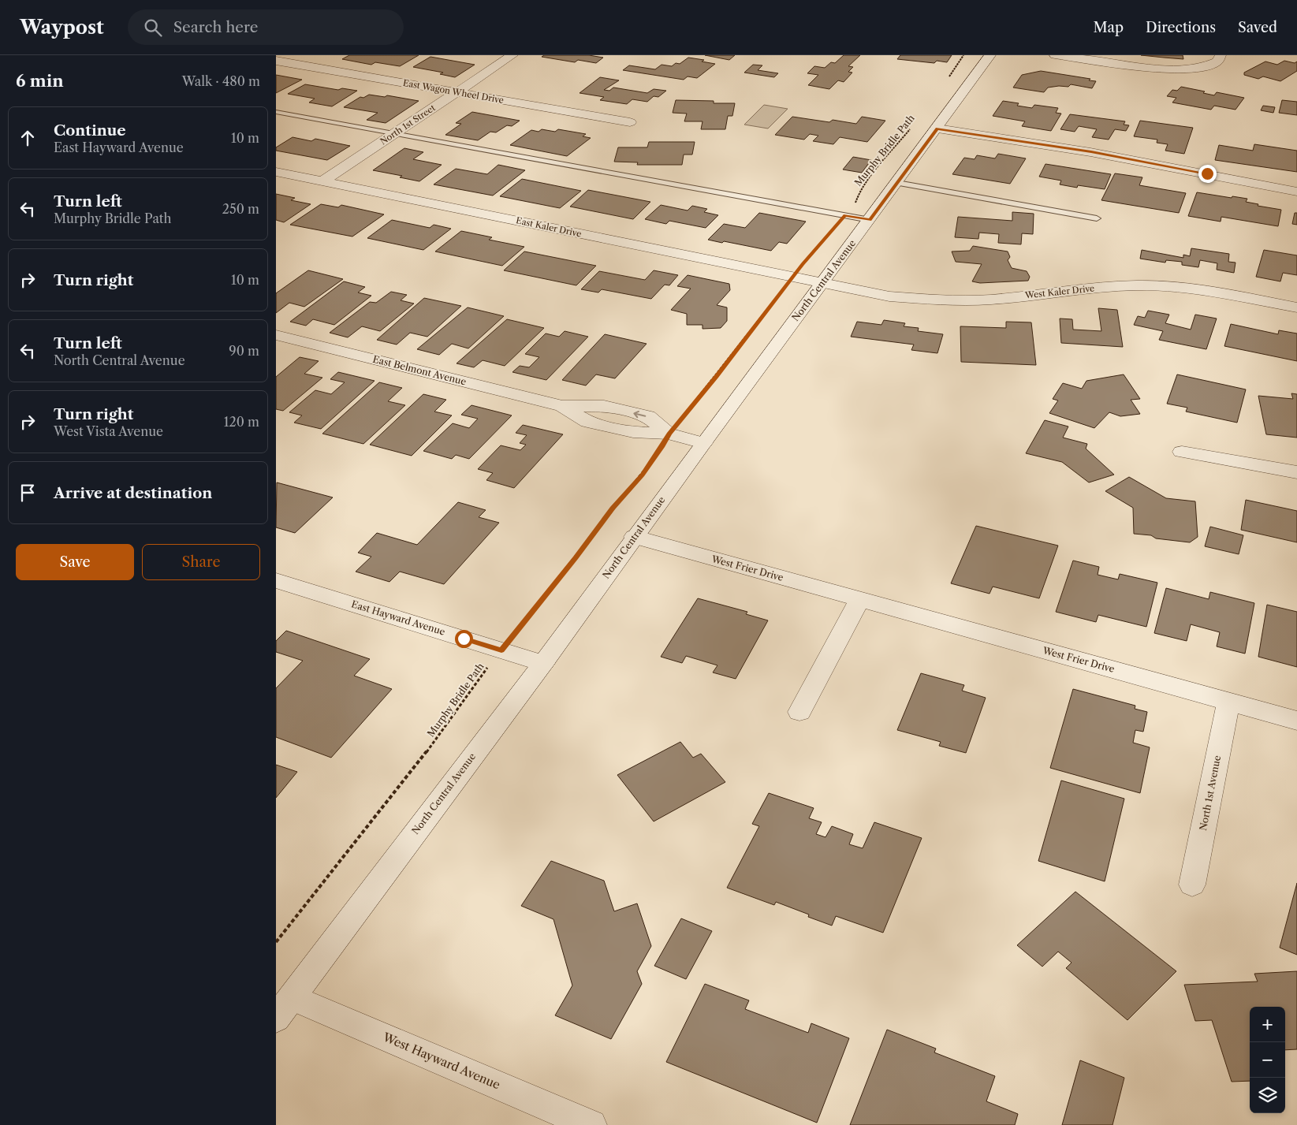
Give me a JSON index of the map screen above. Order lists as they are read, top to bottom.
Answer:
{
  "streets": {
    "street": [
      "East Wagon Wheel Drive",
      "North 1st Street",
      "East Kaler Drive",
      "North Central Avenue",
      "West Kaler Drive",
      "East Belmont Avenue",
      "West Frier Drive",
      "East Hayward Avenue",
      "North 1st Avenue",
      "West Hayward Avenue"
    ],
    "path": ["Murphy Bridle Path"]
  },
  "crossings": [
    ["East Wagon Wheel Drive", "North 1st Street"],
    ["North 1st Street", "East Kaler Drive"],
    ["Murphy Bridle Path", "East Kaler Drive"],
    ["Murphy Bridle Path", "East Belmont Avenue"],
    ["Murphy Bridle Path", "East Hayward Avenue"],
    ["East Kaler Drive", "North Central Avenue"],
    ["East Kaler Drive", "West Kaler Drive"],
    ["North Central Avenue", "West Kaler Drive"],
    ["North Central Avenue", "East Belmont Avenue"],
    ["North Central Avenue", "West Frier Drive"],
    ["North Central Avenue", "East Hayward Avenue"],
    ["North Central Avenue", "West Hayward Avenue"],
    ["West Frier Drive", "North 1st Avenue"]
  ],
  "page": {
    "header": "Waypost",
    "search": "Search here",
    "nav": ["Map", "Directions", "Saved"],
    "heading": ["6 min", "Walk · 480 m"],
    "list": [
      ["Continue", "East Hayward Avenue", "10 m"],
      ["Turn left", "Murphy Bridle Path", "250 m"],
      ["Turn right", "10 m"],
      ["Turn left", "North Central Avenue", "90 m"],
      ["Turn right", "West Vista Avenue", "120 m"],
      "Arrive at destination"
    ],
    "buttons": ["Save", "Share"],
    "map_buttons": ["+", "−"]
  }
}
